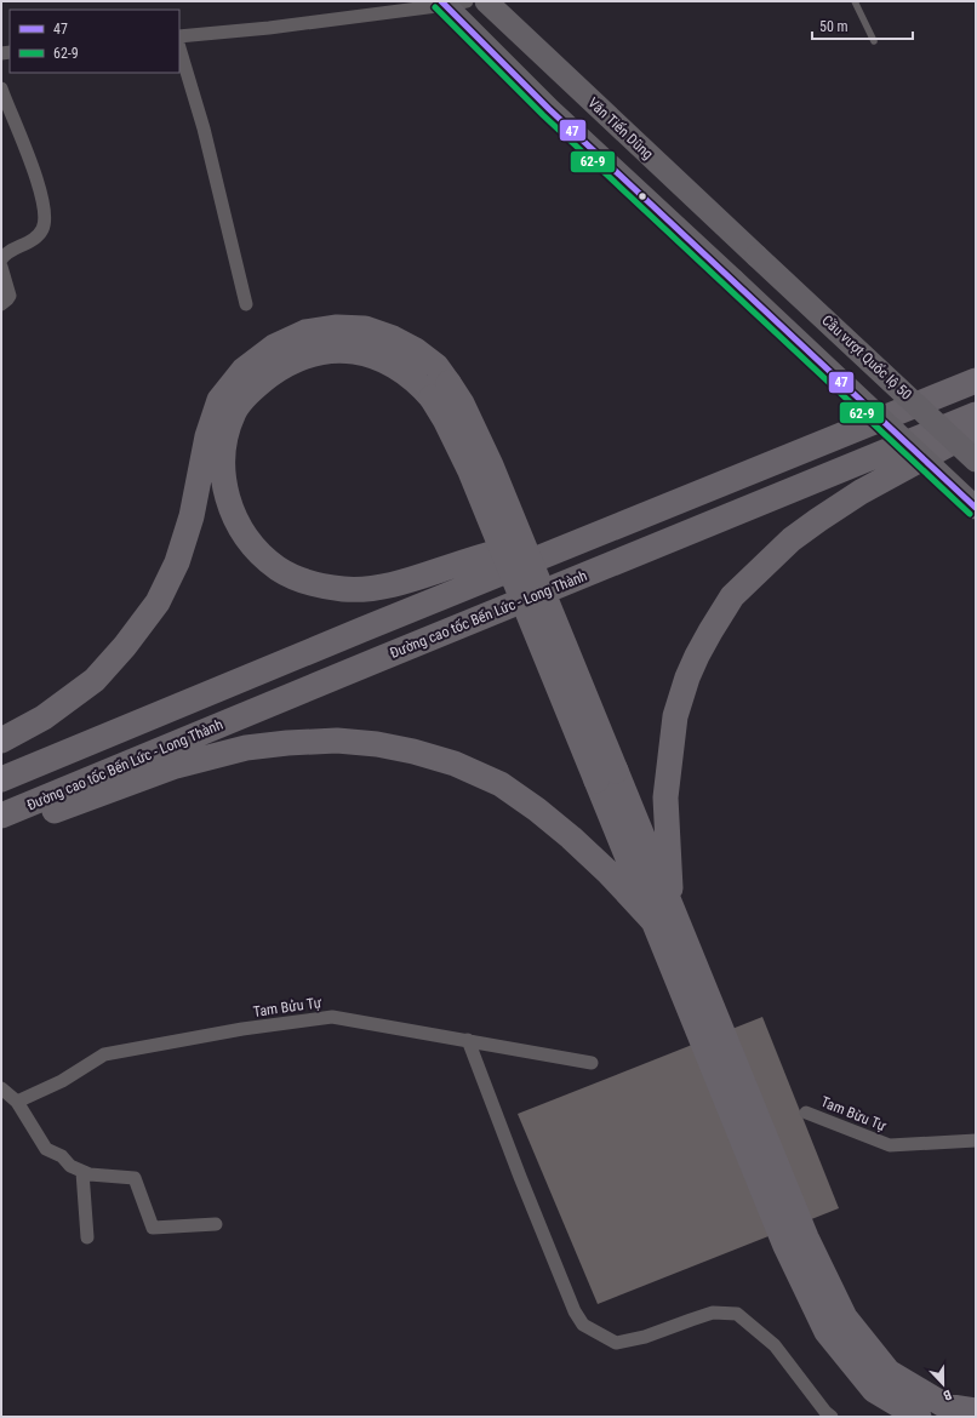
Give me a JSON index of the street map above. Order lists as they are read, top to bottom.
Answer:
{
  "streets": {
    "highway": ["Văn Tiến Dũng", "Cầu vượt Quốc lộ 50", "Đường cao tốc Bến Lức - Long Thành"],
    "street": ["Tam Bửu Tự", "Tam Bừu Tự"]
  },
  "crossings": [
    ["Văn Tiến Dũng", "Cầu vượt Quốc lộ 50"]
  ],
  "lines": ["transit line 47", "transit line 62-9"],
  "legend": ["47", "62-9"],
  "scale_bar": "50 m",
  "north": "bottom"
}
